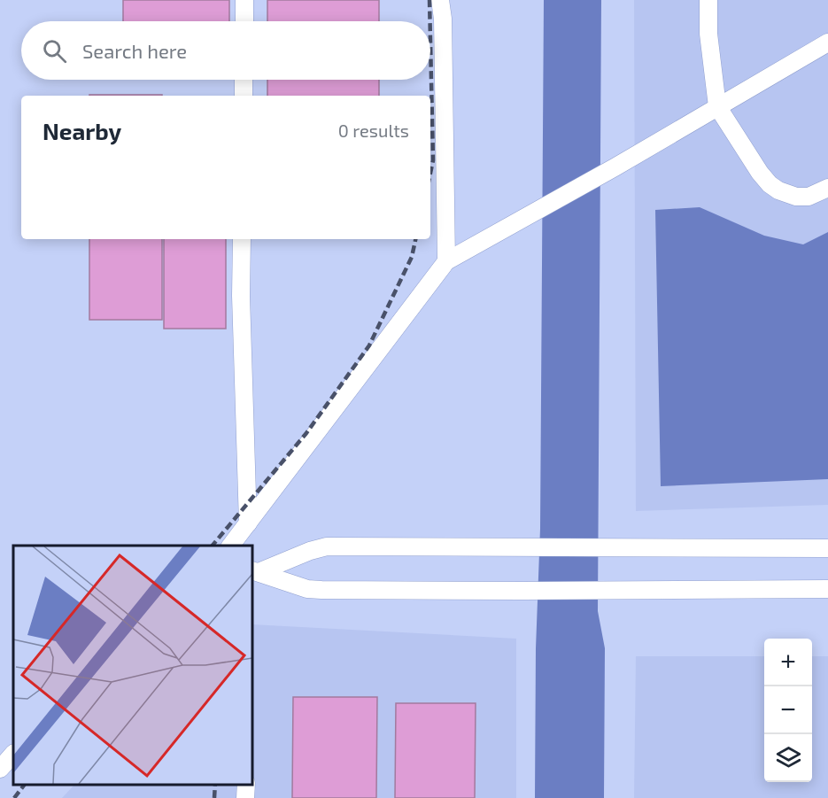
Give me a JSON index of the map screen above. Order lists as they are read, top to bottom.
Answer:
{
  "page": {
    "search": "Search here",
    "heading": ["Nearby", "0 results"],
    "map_buttons": ["+", "−"]
  }
}
